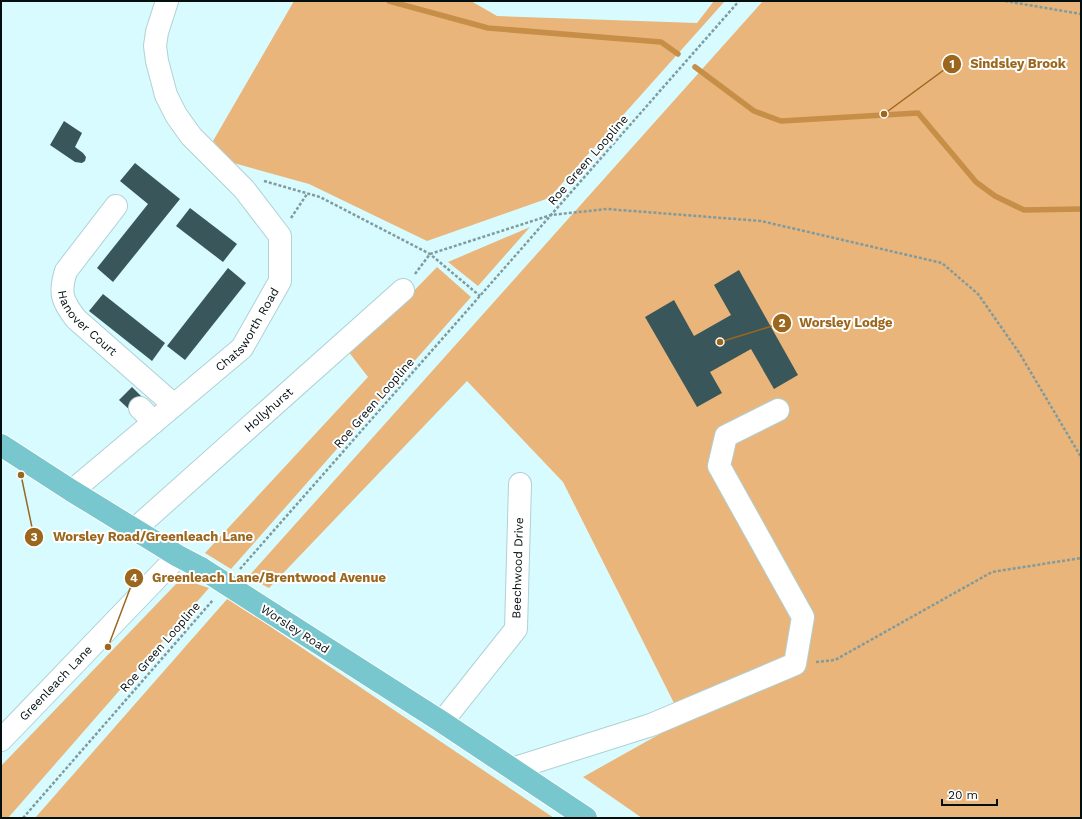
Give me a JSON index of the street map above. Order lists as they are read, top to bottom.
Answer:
{
  "streets": {
    "main road": ["Worsley Road"],
    "street": [
      "Hanover Court",
      "Chatsworth Road",
      "Hollyhurst",
      "Beechwood Drive",
      "Greenleach Lane"
    ],
    "path": ["Roe Green Loopline"]
  },
  "crossings": [
    ["Hanover Court", "Chatsworth Road"],
    ["Chatsworth Road", "Worsley Road"],
    ["Hollyhurst", "Worsley Road"],
    ["Beechwood Drive", "Worsley Road"],
    ["Worsley Road", "Greenleach Lane"]
  ],
  "places": [
    "Sindsley Brook",
    "Worsley Lodge",
    "Worsley Road/Greenleach Lane",
    "Greenleach Lane/Brentwood Avenue"
  ],
  "scale_bar": "20 m"
}
